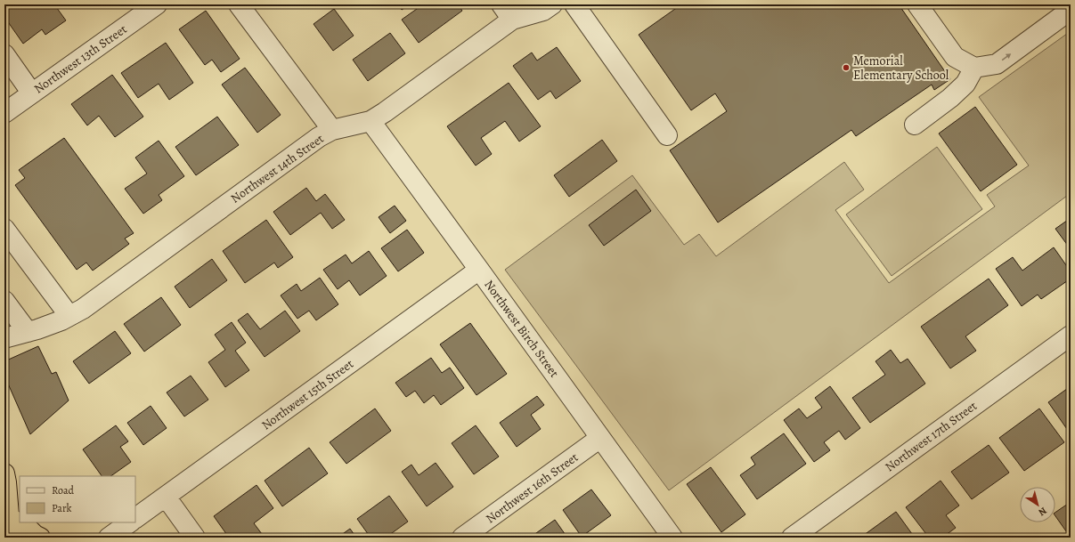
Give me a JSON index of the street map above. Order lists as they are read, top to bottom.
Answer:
{
  "streets": {
    "street": [
      "Northwest 13th Street",
      "Northwest 14th Street",
      "Northwest Birch Street",
      "Northwest 15th Street",
      "Northwest 17th Street",
      "Northwest 16th Street"
    ]
  },
  "crossings": [
    ["Northwest 14th Street", "Northwest Birch Street"],
    ["Northwest Birch Street", "Northwest 15th Street"],
    ["Northwest Birch Street", "Northwest 16th Street"]
  ],
  "places": ["Memorial Elementary School"],
  "legend": ["Road", "Park"],
  "north": "bottom right"
}
